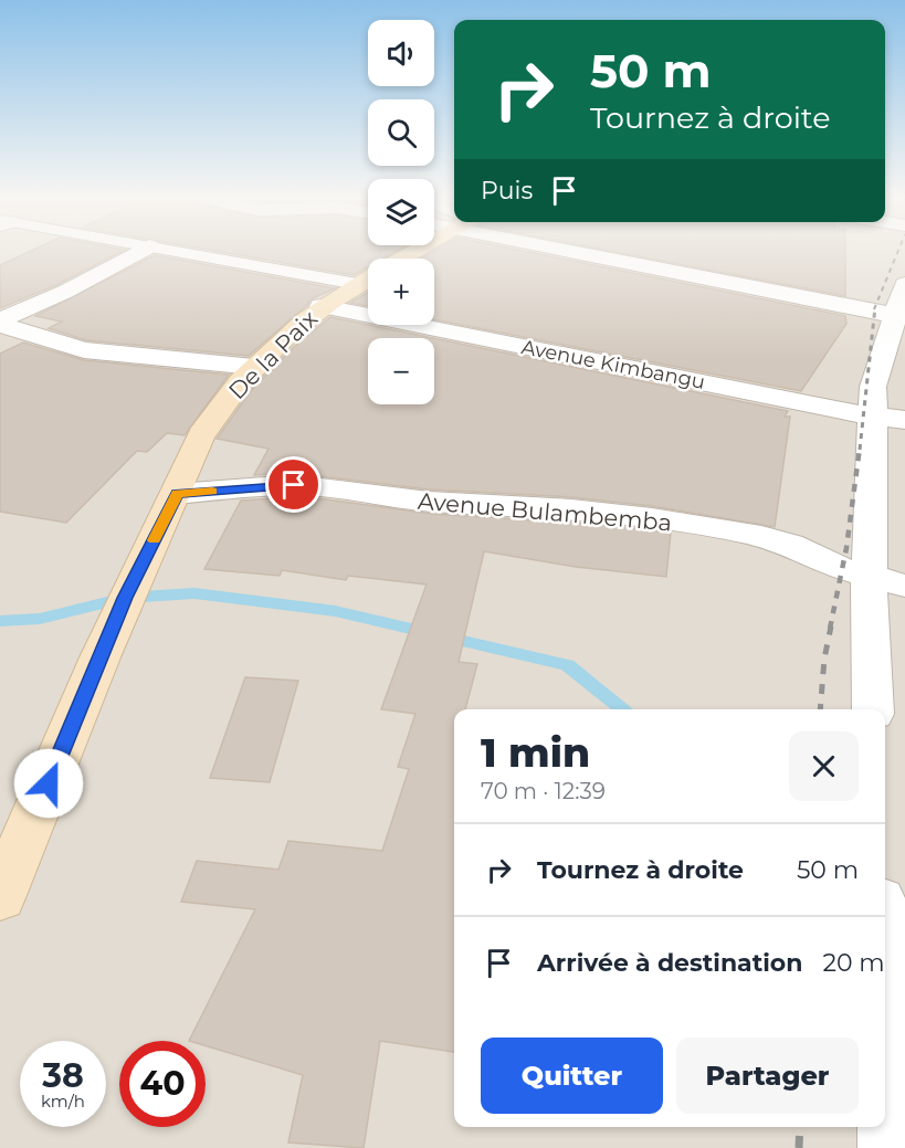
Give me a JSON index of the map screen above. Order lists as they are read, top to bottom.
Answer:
{
  "streets": {
    "street": ["De la Paix", "Avenue Kimbangu", "Avenue Bulambemba"]
  },
  "crossings": [
    ["De la Paix", "Avenue Kimbangu"],
    ["De la Paix", "Avenue Bulambemba"]
  ],
  "page": {
    "map_buttons": ["+", "−"],
    "turn": ["50 m", "Tournez à droite"],
    "then": "Puis",
    "heading": ["1 min", "70 m · 12:39"],
    "list": [
      {
        "name": "Tournez à droite",
        "value": "50 m"
      },
      {
        "name": "Arrivée à destination",
        "value": "20 m"
      }
    ],
    "buttons": ["Quitter", "Partager"],
    "speed": "38 km/h",
    "limit": "40"
  }
}
